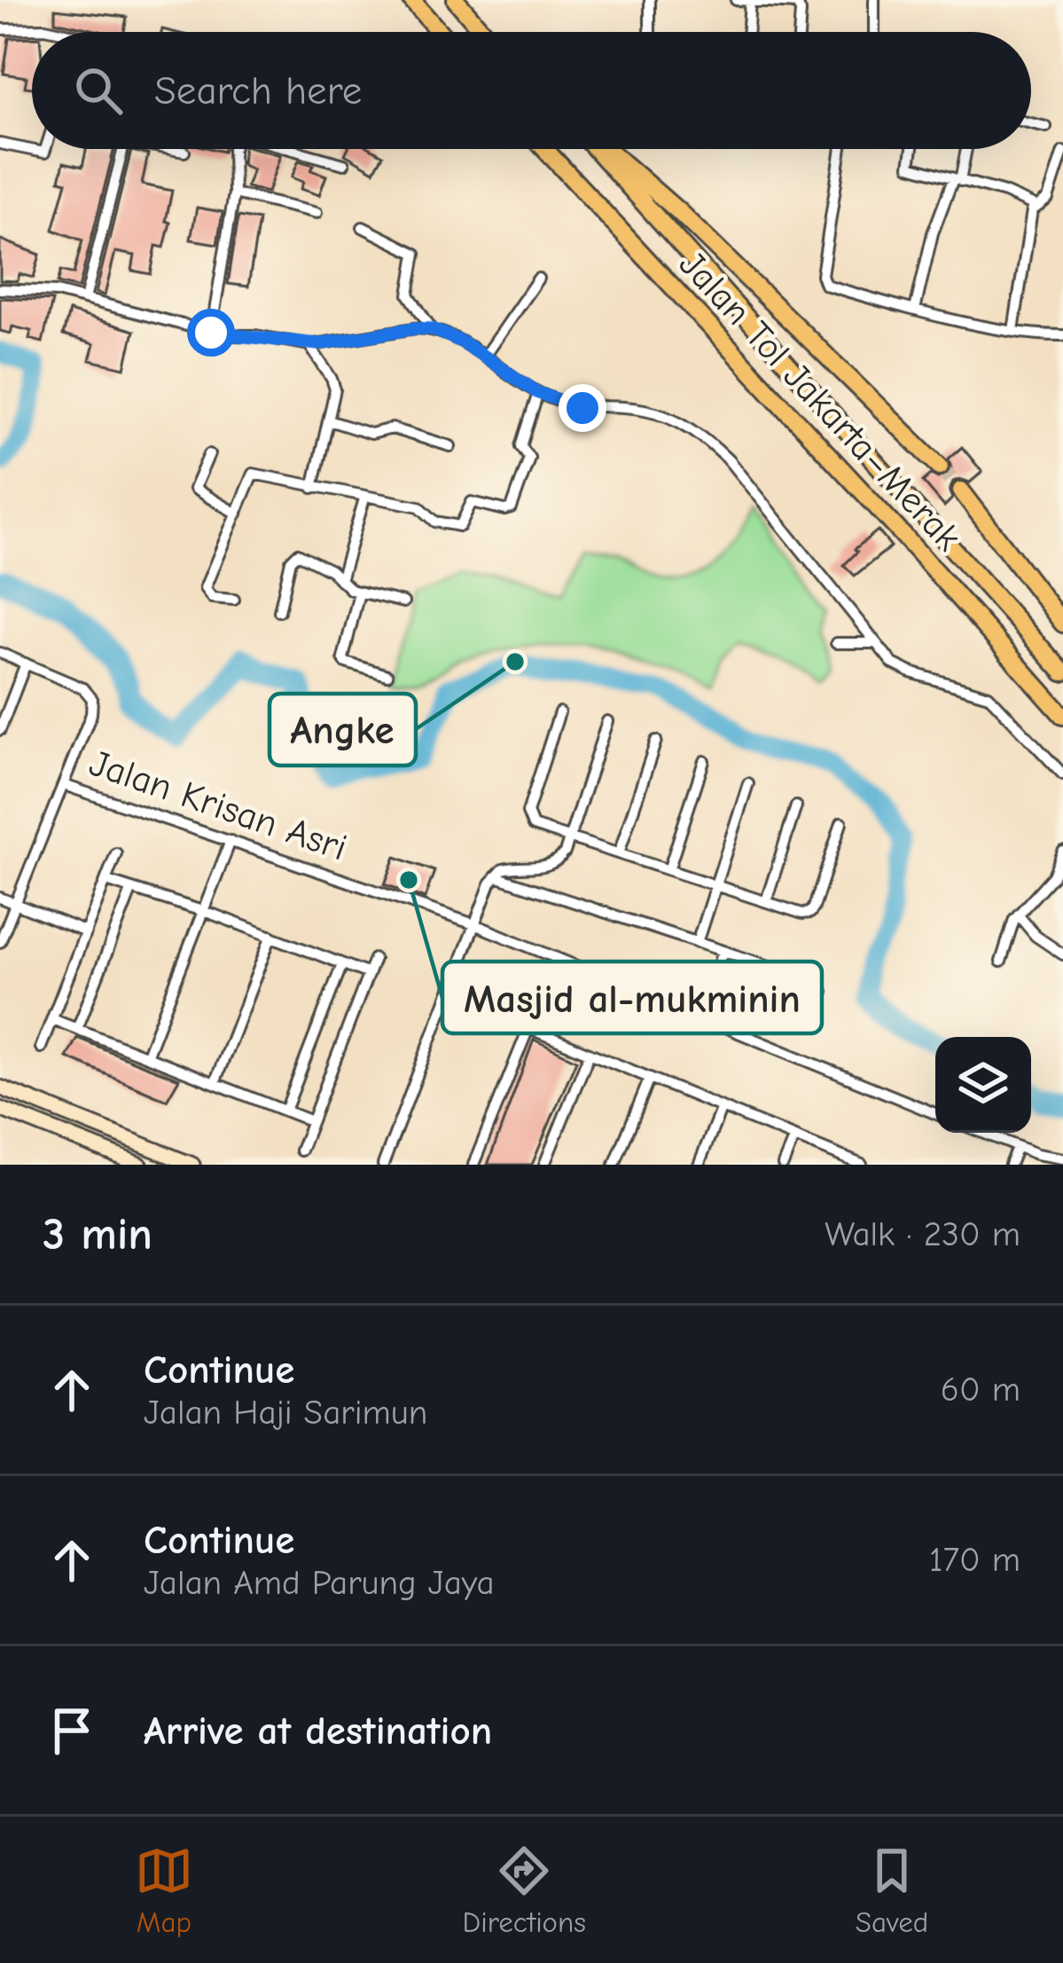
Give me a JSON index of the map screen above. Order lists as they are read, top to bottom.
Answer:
{
  "streets": {
    "highway": ["Jalan Tol Jakarta–Merak"],
    "street": ["Jalan Krisan Asri"]
  },
  "places": ["Angke", "Masjid al-mukminin"],
  "page": {
    "search": "Search here",
    "heading": ["3 min", "Walk · 230 m"],
    "list": [
      ["Continue", "Jalan Haji Sarimun", "60 m"],
      ["Continue", "Jalan Amd Parung Jaya", "170 m"],
      "Arrive at destination"
    ],
    "nav": ["Map", "Directions", "Saved"]
  }
}
